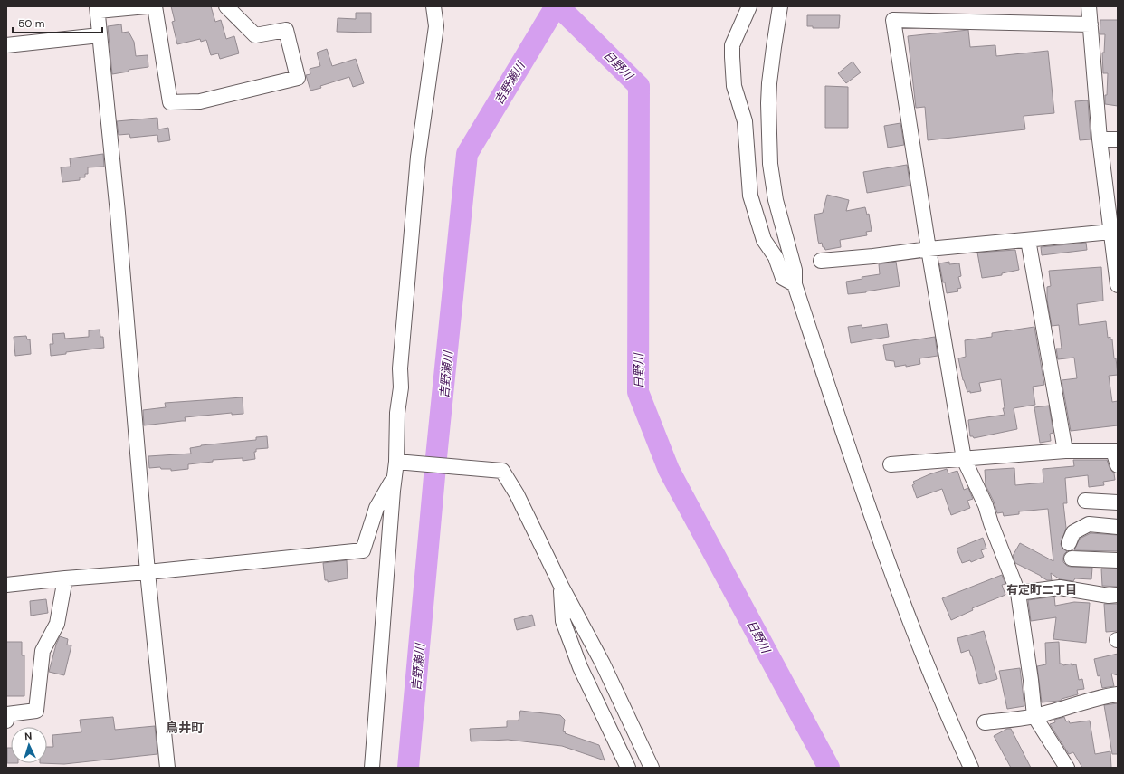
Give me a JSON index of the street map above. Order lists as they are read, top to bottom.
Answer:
{
  "districts": ["有定町二丁目", "鳥井町"],
  "water": ["日野川", "吉野瀬川"],
  "scale_bar": "50 m",
  "north": "top"
}
